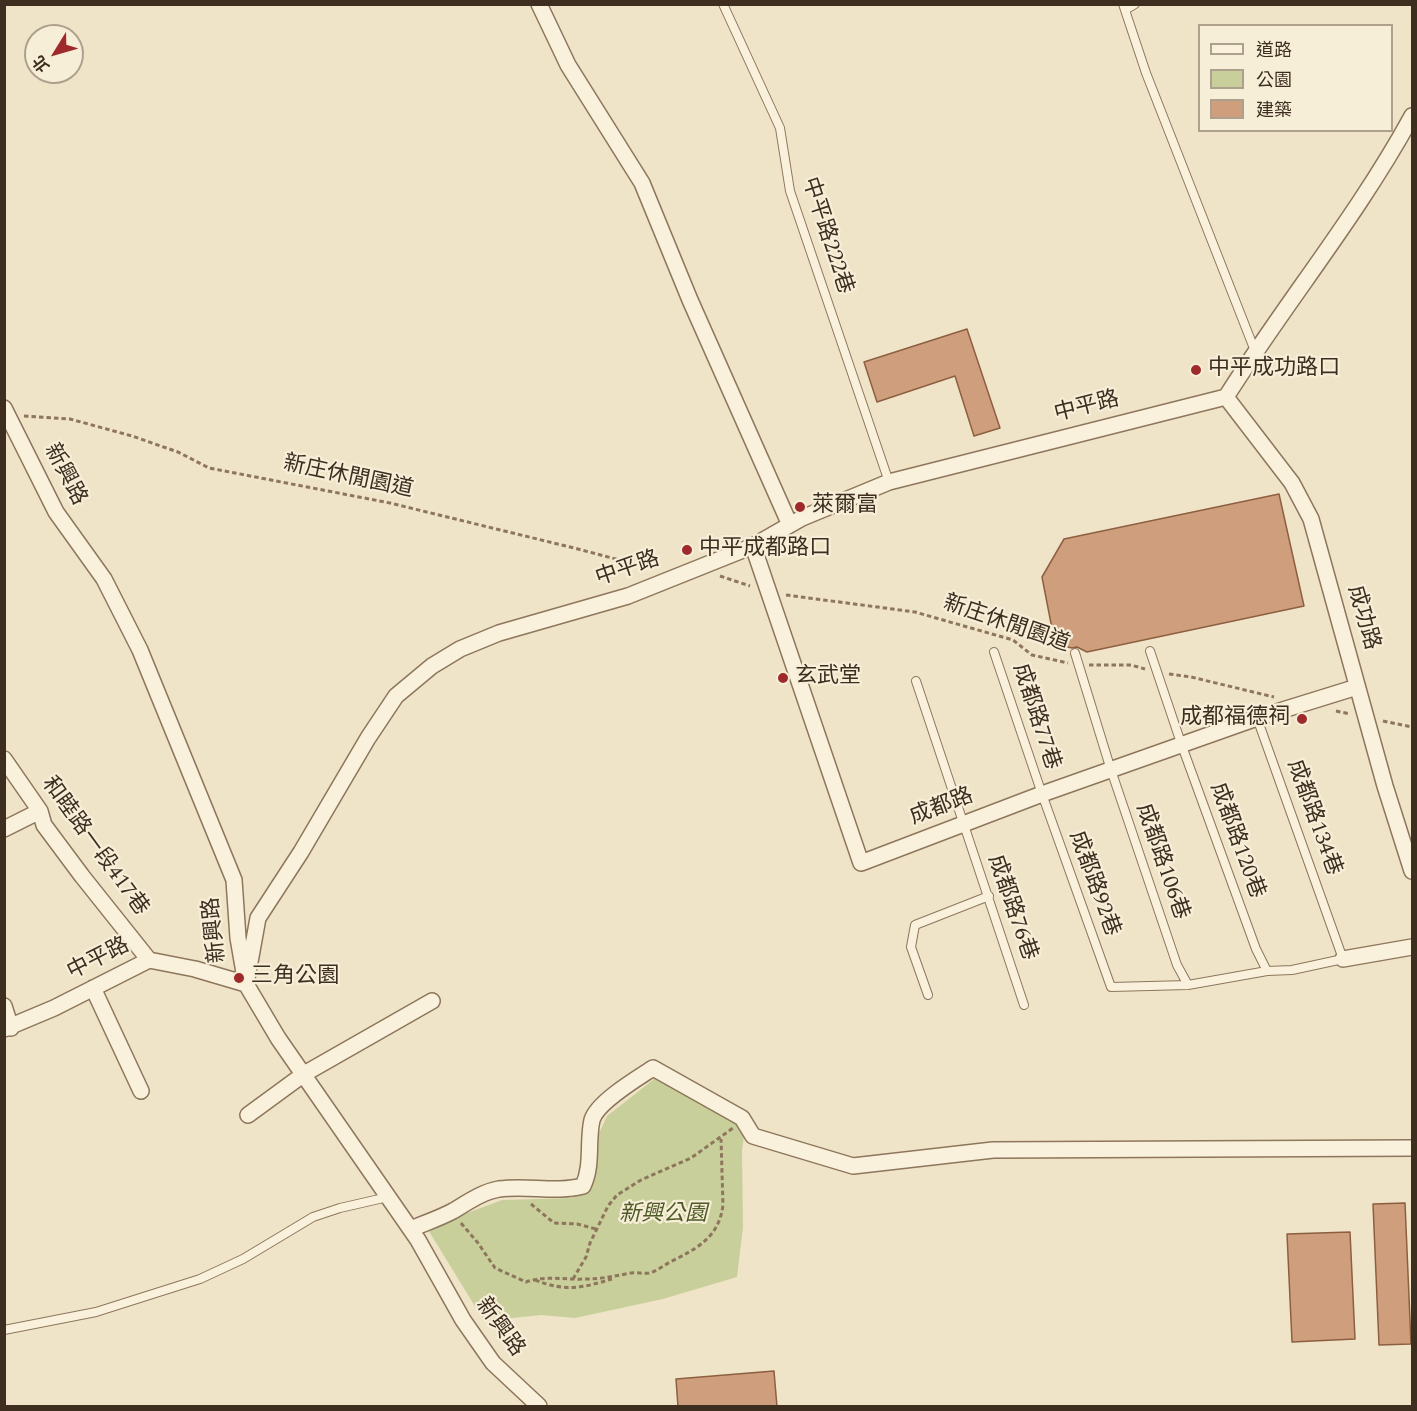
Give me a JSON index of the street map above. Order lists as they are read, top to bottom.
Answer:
{
  "streets": {
    "street": [
      "中平路",
      "新興路",
      "成功路",
      "成都路",
      "和睦路一段417巷"
    ],
    "lane": [
      "中平路222巷",
      "成都路77巷",
      "成都路134巷",
      "成都路120巷",
      "成都路106巷",
      "成都路92巷",
      "成都路76巷"
    ],
    "path": ["新庄休閒園道"]
  },
  "crossings": [
    ["中平路222巷", "中平路"],
    ["中平路", "新興路"],
    ["中平路", "新庄休閒園道"],
    ["中平路", "成功路"],
    ["中平路", "成都路"],
    ["中平路", "和睦路一段417巷"],
    ["新興路", "新庄休閒園道"],
    ["新庄休閒園道", "成都路"],
    ["新庄休閒園道", "成都路120巷"],
    ["新庄休閒園道", "成都路106巷"],
    ["成功路", "成都路"],
    ["成都路77巷", "成都路"],
    ["成都路77巷", "成都路92巷"],
    ["成都路", "成都路134巷"],
    ["成都路", "成都路120巷"],
    ["成都路", "成都路106巷"],
    ["成都路", "成都路92巷"],
    ["成都路", "成都路76巷"],
    ["成都路106巷", "成都路92巷"]
  ],
  "parks": ["新興公園"],
  "places": [
    "中平成功路口",
    "萊爾富",
    "中平成都路口",
    "玄武堂",
    "成都福德祠",
    "三角公園"
  ],
  "legend": ["道路", "公園", "建築"],
  "north": "bottom left"
}
